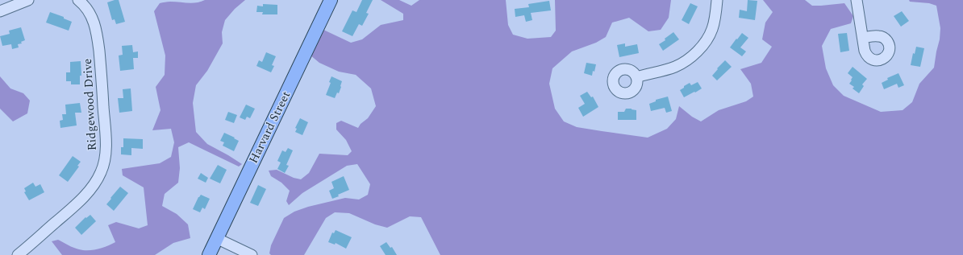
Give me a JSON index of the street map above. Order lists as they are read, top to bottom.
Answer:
{
  "streets": {
    "main road": ["Harvard Street"],
    "street": ["Ridgewood Drive"]
  }
}
